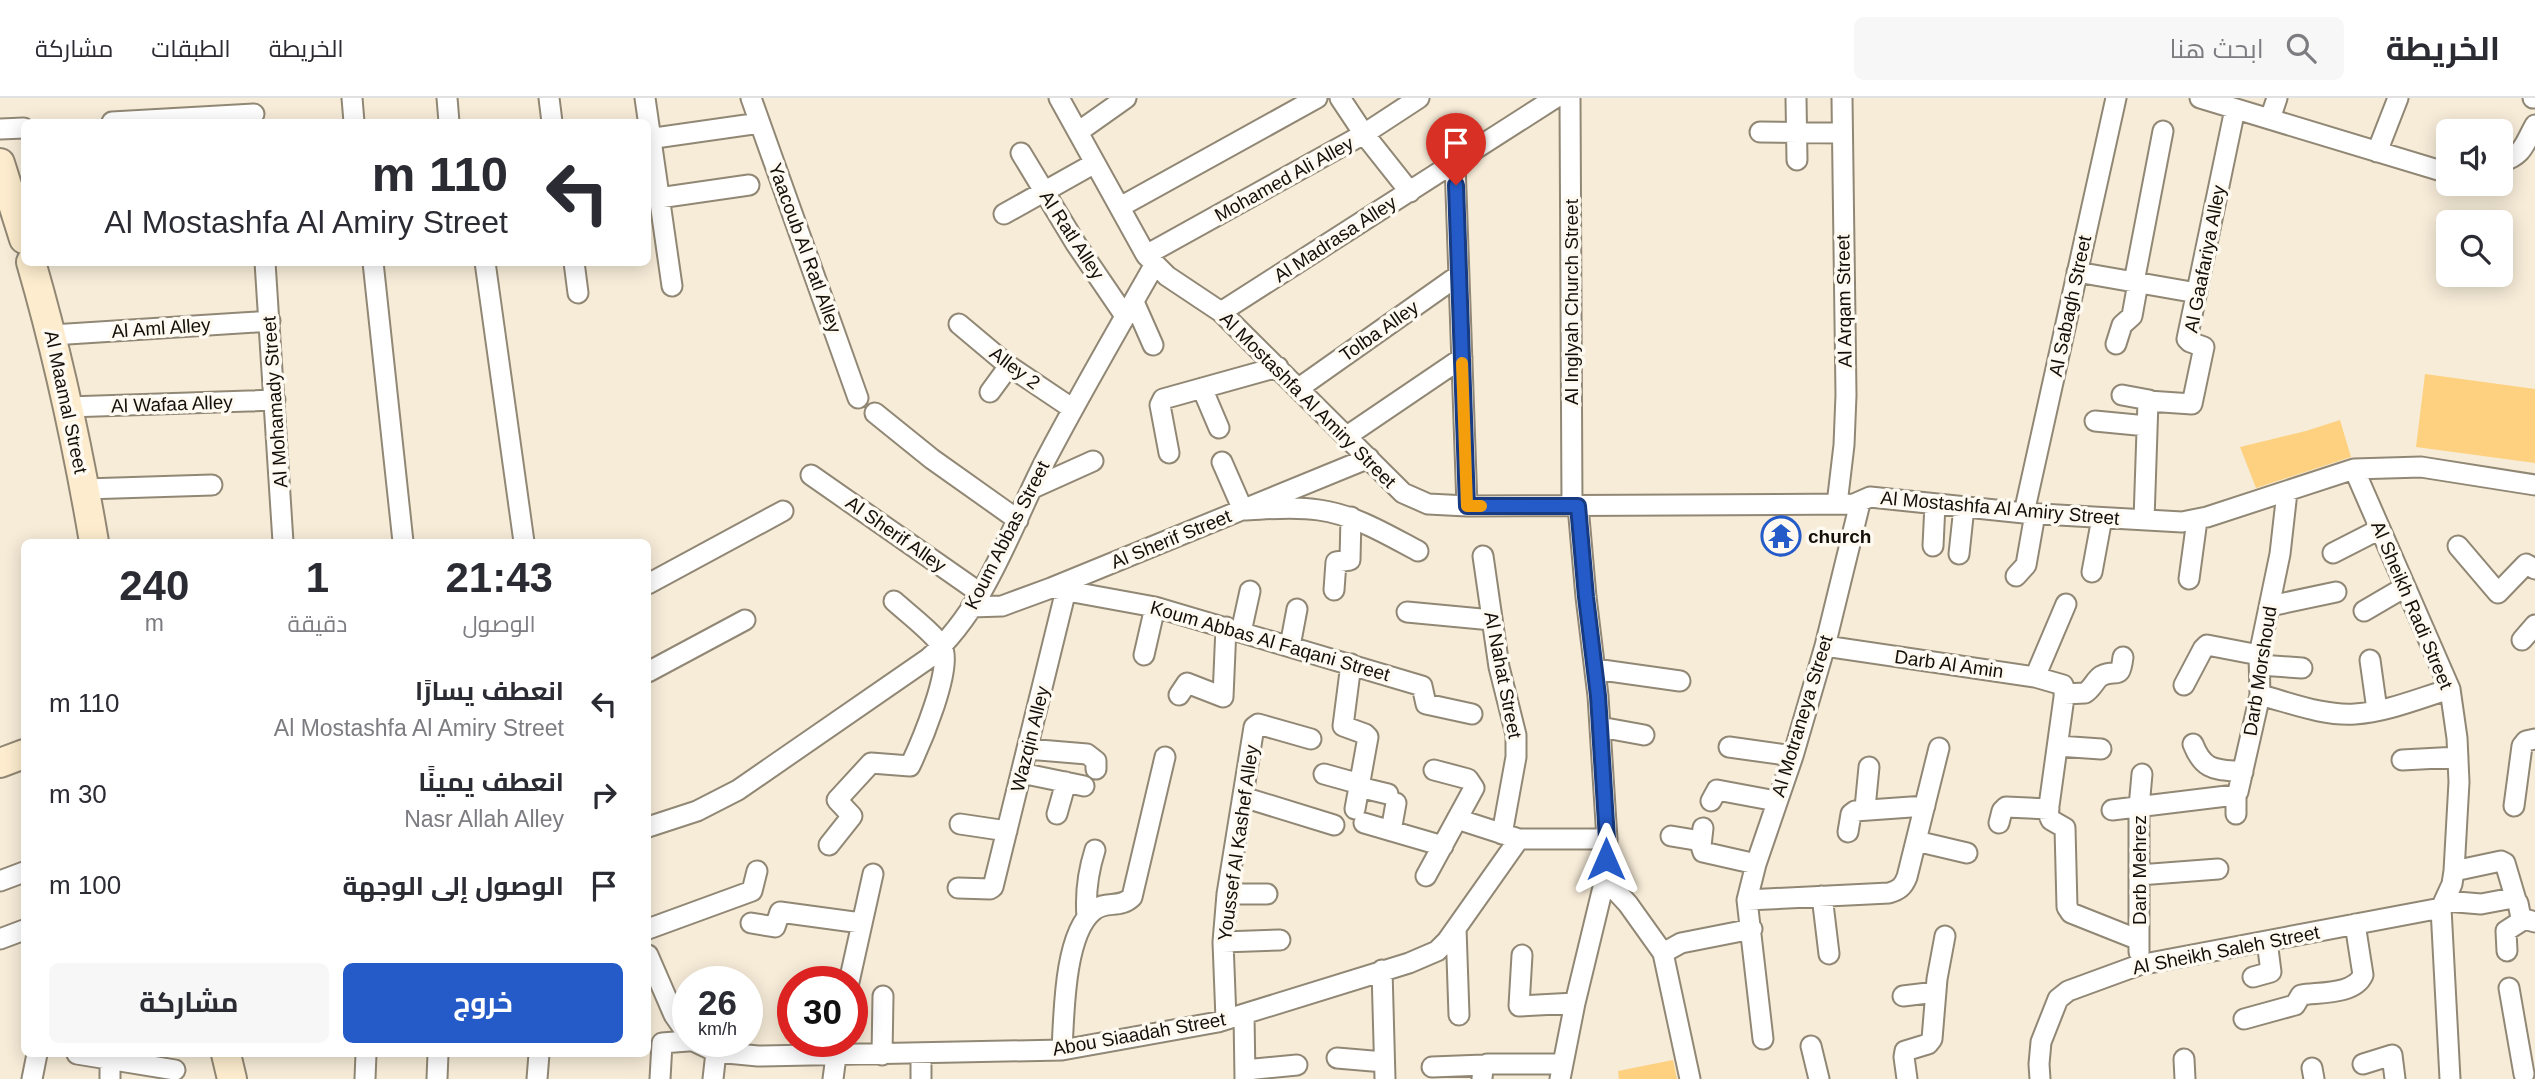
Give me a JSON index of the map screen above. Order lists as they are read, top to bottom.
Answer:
{
  "streets": {
    "street": [
      "Mohamed Ali Alley",
      "Al Ratl Alley",
      "Al Madrasa Alley",
      "Yaacoub Al Ratl Alley",
      "Al Gaafariya Alley",
      "Al Arqam Street",
      "Al Inglyah Church Street",
      "Al Sabagh Street",
      "Al Aml Alley",
      "Tolba Alley",
      "Alley 2",
      "Al Mostashfa Al Amiry Street",
      "Al Maamal Street",
      "Al Mohamady Street",
      "Al Wafaa Alley",
      "Al Sherif Alley",
      "Koum Abbas Street",
      "Al Sherif Street",
      "Al Sheikh Radi Street",
      "Koum Abbas Al Faqani Street",
      "Darb Al Amin",
      "Darb Morshoud",
      "Al Nahat Street",
      "Al Motraneya Street",
      "Wazqin Alley",
      "Youssef Al Kashef Alley",
      "Darb Mehrez",
      "Al Sheikh Saleh Street",
      "Abou Siaadah Street"
    ]
  },
  "crossings": [
    ["Mohamed Ali Alley", "Al Mostashfa Al Amiry Street"],
    ["Mohamed Ali Alley", "Koum Abbas Street"],
    ["Al Ratl Alley", "Koum Abbas Street"],
    ["Al Madrasa Alley", "Al Mostashfa Al Amiry Street"],
    ["Al Arqam Street", "Al Mostashfa Al Amiry Street"],
    ["Al Inglyah Church Street", "Al Mostashfa Al Amiry Street"],
    ["Al Sabagh Street", "Al Mostashfa Al Amiry Street"],
    ["Al Aml Alley", "Al Maamal Street"],
    ["Al Aml Alley", "Al Mohamady Street"],
    ["Tolba Alley", "Al Mostashfa Al Amiry Street"],
    ["Alley 2", "Koum Abbas Street"],
    ["Al Mostashfa Al Amiry Street", "Koum Abbas Street"],
    ["Al Mostashfa Al Amiry Street", "Al Sherif Street"],
    ["Al Mostashfa Al Amiry Street", "Al Sheikh Radi Street"],
    ["Al Mostashfa Al Amiry Street", "Darb Morshoud"],
    ["Al Mostashfa Al Amiry Street", "Al Motraneya Street"],
    ["Al Maamal Street", "Al Wafaa Alley"],
    ["Al Mohamady Street", "Al Wafaa Alley"],
    ["Al Sherif Alley", "Koum Abbas Street"],
    ["Al Sherif Alley", "Al Sherif Street"],
    ["Koum Abbas Street", "Al Sherif Street"],
    ["Al Sherif Street", "Koum Abbas Al Faqani Street"],
    ["Al Sherif Street", "Wazqin Alley"],
    ["Al Sheikh Radi Street", "Al Sheikh Saleh Street"],
    ["Koum Abbas Al Faqani Street", "Wazqin Alley"],
    ["Darb Al Amin", "Al Motraneya Street"],
    ["Darb Morshoud", "Darb Mehrez"],
    ["Al Nahat Street", "Abou Siaadah Street"],
    ["Youssef Al Kashef Alley", "Abou Siaadah Street"],
    ["Darb Mehrez", "Al Sheikh Saleh Street"]
  ],
  "places": {
    "temple": ["church"]
  },
  "page": {
    "header": "الخريطة",
    "search": "ابحث هنا",
    "nav": ["الخريطة", "الطبقات", "مشاركة"],
    "turn": ["110 m", "Al Mostashfa Al Amiry Street"],
    "eta": [
      "21:43",
      "الوصول",
      "1",
      "دقيقة",
      "240",
      "m"
    ],
    "list": [
      {
        "name": "انعطف يسارًا",
        "note": "Al Mostashfa Al Amiry Street",
        "value": "110 m"
      },
      {
        "name": "انعطف يمينًا",
        "note": "Nasr Allah Alley",
        "value": "30 m"
      },
      {
        "name": "الوصول إلى الوجهة",
        "value": "100 m"
      }
    ],
    "buttons": ["خروج", "مشاركة"],
    "speed": "26 km/h",
    "limit": "30"
  }
}
